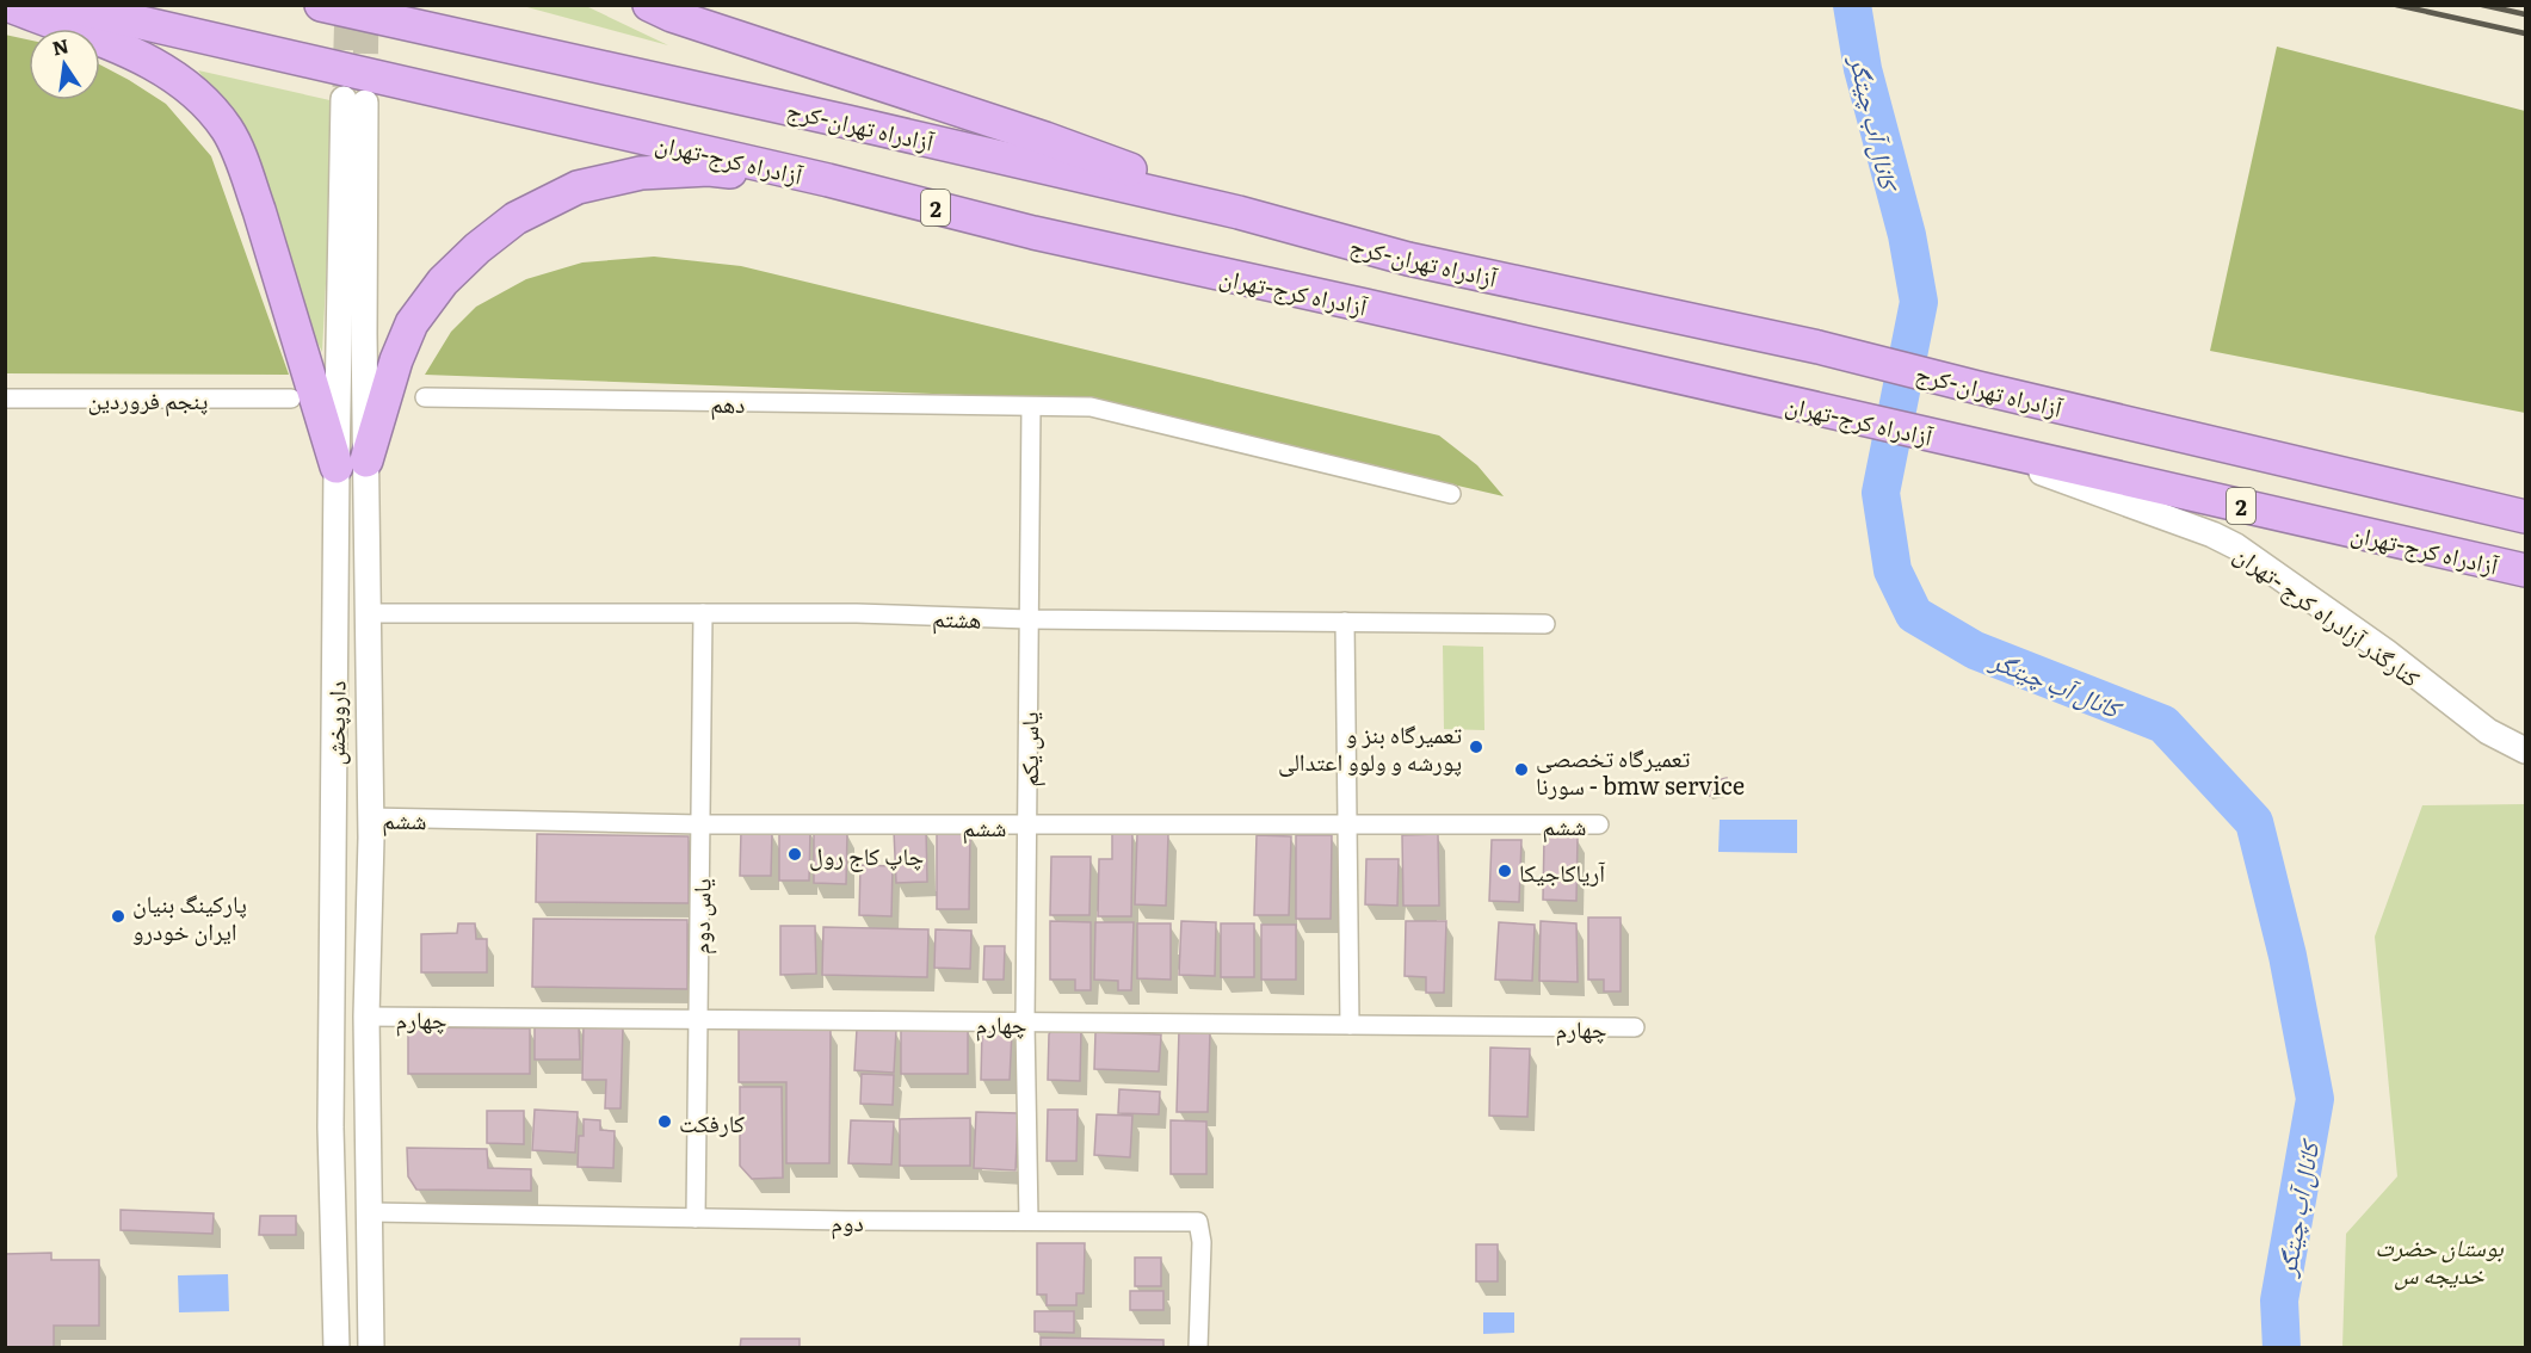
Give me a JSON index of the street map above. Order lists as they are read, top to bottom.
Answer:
{
  "streets": {
    "highway": ["آزادراه تهران-کرج", "آزادراه کرج-تهران", "2"],
    "street": [
      "پنجم فروردین",
      "دهم",
      "کنارگذر آزادراه کرج -تهران",
      "هشتم",
      "داروپخش",
      "یاس یکم",
      "ششم",
      "یاس دوم",
      "چهارم",
      "دوم"
    ]
  },
  "crossings": [
    ["آزادراه کرج-تهران", "کنارگذر آزادراه کرج -تهران"],
    ["دهم", "یاس یکم"],
    ["هشتم", "داروپخش"],
    ["هشتم", "یاس یکم"],
    ["هشتم", "یاس دوم"],
    ["داروپخش", "ششم"],
    ["داروپخش", "چهارم"],
    ["داروپخش", "دوم"],
    ["یاس یکم", "ششم"],
    ["یاس یکم", "چهارم"],
    ["یاس یکم", "دوم"],
    ["ششم", "یاس دوم"],
    ["یاس دوم", "چهارم"],
    ["یاس دوم", "دوم"]
  ],
  "water": ["کانال آب چیتگر"],
  "parks": ["بوستان حضرت خدیجه س"],
  "places": [
    "تعمیرگاه بنز و پورشه و ولوو اعتدالی",
    "تعمیرگاه تخصصی سورنا - bmw service",
    "چاپ کاج رول",
    "آریاکاجیکا",
    "پارکینگ بنیان ایران خودرو",
    "کارفکت"
  ],
  "north": "top"
}
